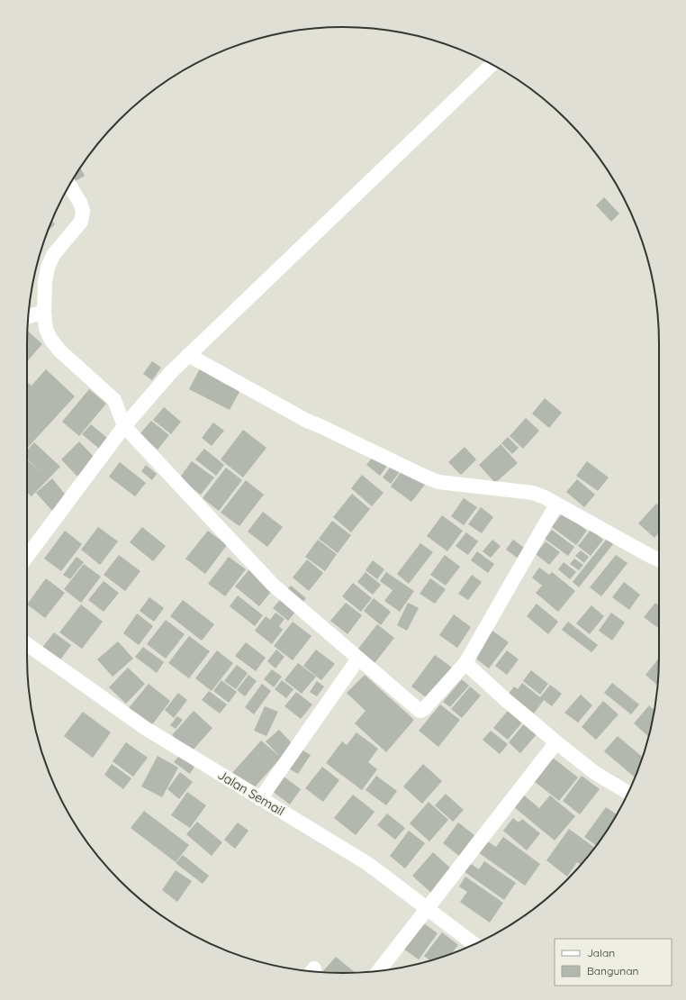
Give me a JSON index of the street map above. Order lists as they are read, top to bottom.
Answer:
{
  "streets": {
    "street": ["Jalan Semail"]
  },
  "legend": ["Jalan", "Bangunan"]
}
